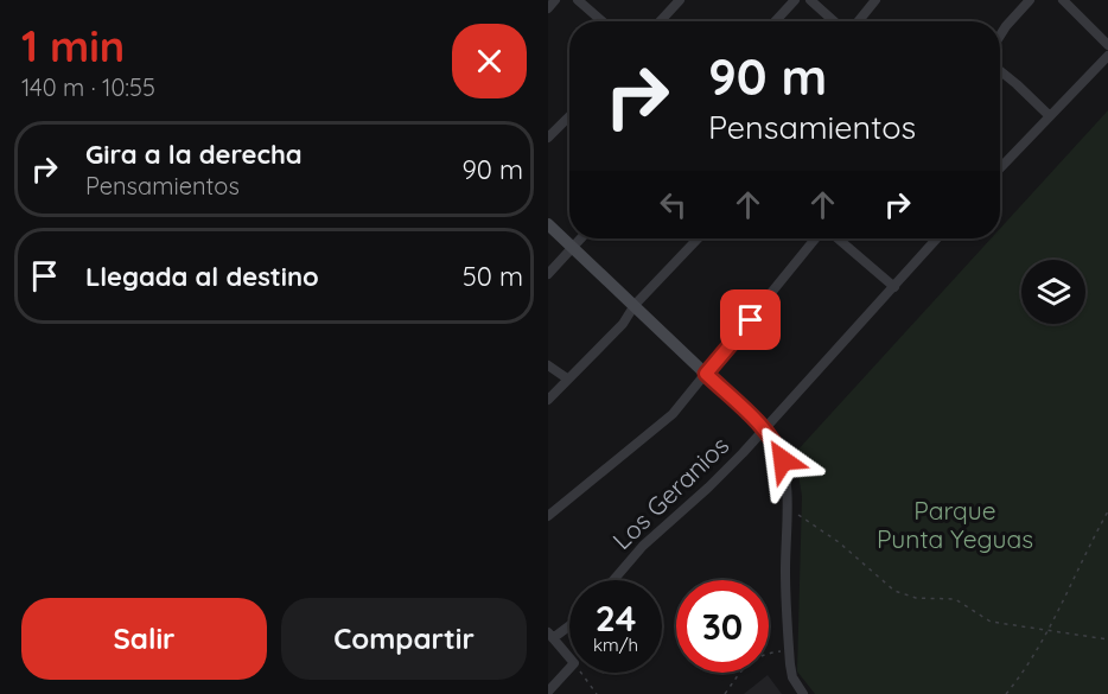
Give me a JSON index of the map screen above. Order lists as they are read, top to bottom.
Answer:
{
  "streets": {
    "street": ["Los Geranios"]
  },
  "parks": ["Parque Punta Yeguas"],
  "page": {
    "heading": ["1 min", "140 m · 10:55"],
    "turn": ["90 m", "Pensamientos"],
    "list": [
      {
        "name": "Gira a la derecha",
        "note": "Pensamientos",
        "value": "90 m"
      },
      {
        "name": "Llegada al destino",
        "value": "50 m"
      }
    ],
    "speed": "24 km/h",
    "limit": "30",
    "buttons": ["Salir", "Compartir"]
  }
}
